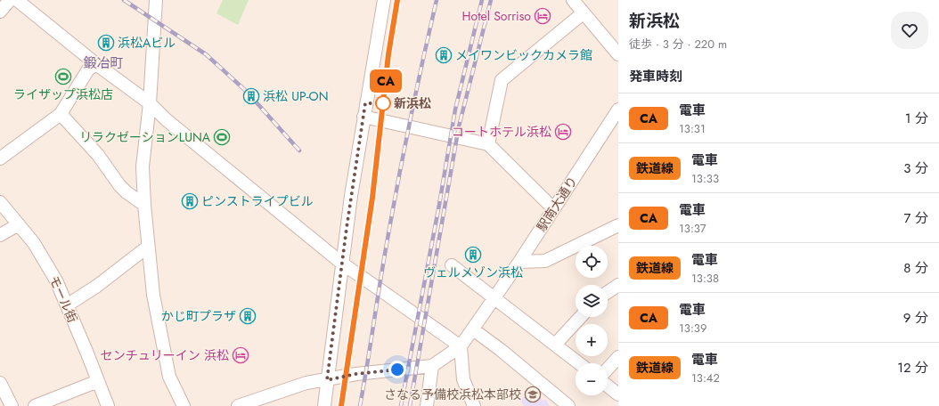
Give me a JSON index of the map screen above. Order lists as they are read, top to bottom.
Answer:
{
  "streets": {
    "street": ["駅南大通り", "モール街"]
  },
  "districts": ["鍛冶町"],
  "places": {
    "hotel": ["Hotel Sorriso", "コートホテル浜松", "センチュリーイン 浜松"],
    "building": [
      "浜松Aビル",
      "メイワンビックカメラ館",
      "浜松 UP-ON",
      "ピンストライプビル",
      "ヴェルメゾン浜松",
      "かじ町プラザ"
    ],
    "sports": ["ライザップ浜松店", "リラクゼーションLUNA"],
    "other": ["新浜松"],
    "school or university": ["さなる予備校浜松本部校"]
  },
  "page": {
    "on_map": "CA",
    "heading": [
      ["新浜松", "徒歩 · 3 分 · 220 m"],
      "発車時刻"
    ],
    "list": [
      {
        "mark": "CA",
        "name": "電車",
        "note": "13:31",
        "value": "1 分"
      },
      {
        "mark": "鉄道線",
        "name": "電車",
        "note": "13:33",
        "value": "3 分"
      },
      {
        "mark": "CA",
        "name": "電車",
        "note": "13:37",
        "value": "7 分"
      },
      {
        "mark": "鉄道線",
        "name": "電車",
        "note": "13:38",
        "value": "8 分"
      },
      {
        "mark": "CA",
        "name": "電車",
        "note": "13:39",
        "value": "9 分"
      },
      {
        "mark": "鉄道線",
        "name": "電車",
        "note": "13:42",
        "value": "12 分"
      }
    ],
    "map_buttons": ["+", "−"]
  }
}
